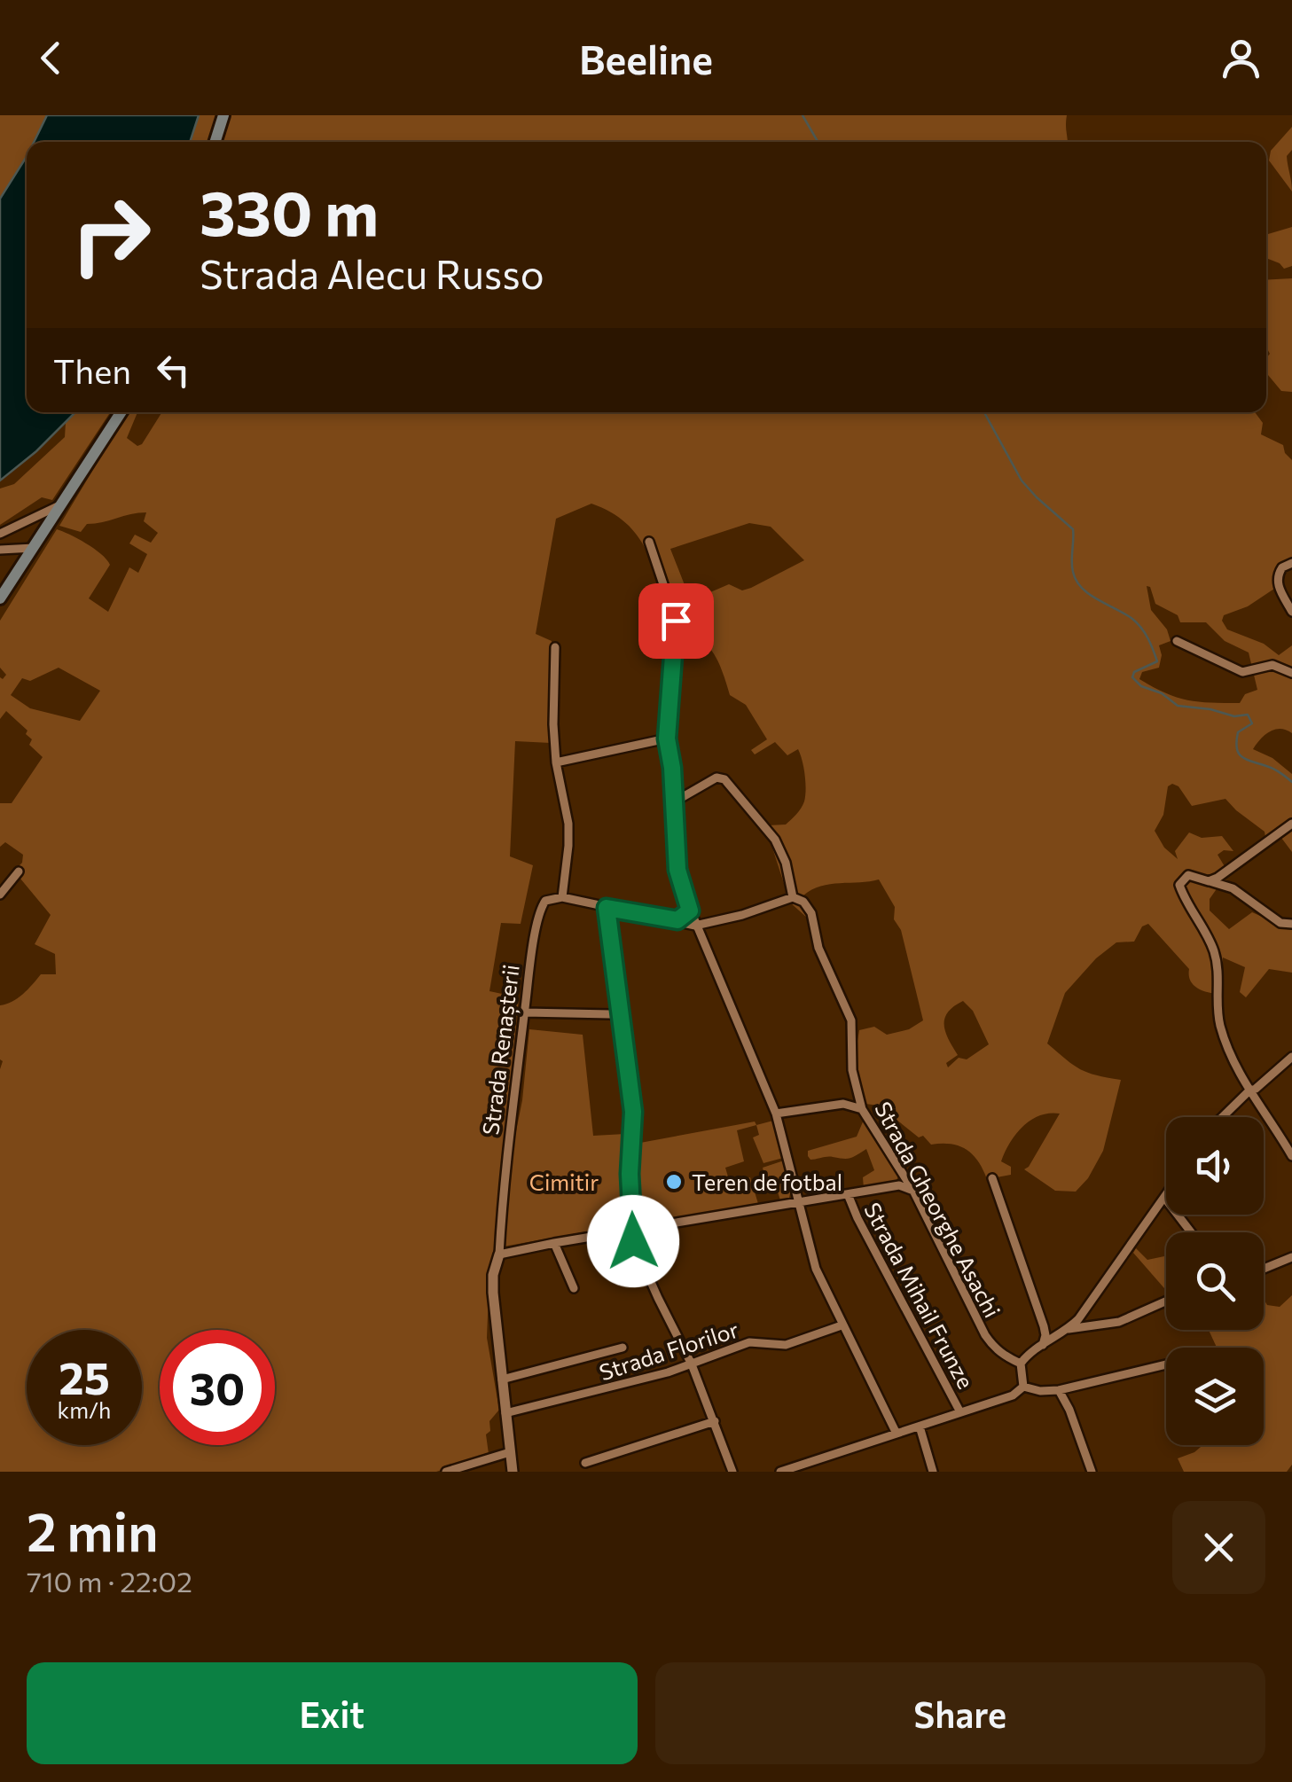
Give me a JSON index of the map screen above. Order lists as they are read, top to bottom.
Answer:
{
  "streets": {
    "street": [
      "Strada Renașterii",
      "Strada Gheorghe Asachi",
      "Strada Mihail Frunze",
      "Strada Florilor"
    ]
  },
  "crossings": [
    ["Strada Renașterii", "Strada Florilor"]
  ],
  "parks": ["Cimitir"],
  "places": ["Teren de fotbal"],
  "page": {
    "header": "Beeline",
    "turn": ["330 m", "Strada Alecu Russo"],
    "then": "Then",
    "speed": "25 km/h",
    "limit": "30",
    "heading": ["2 min", "710 m · 22:02"],
    "buttons": ["Exit", "Share"]
  }
}
